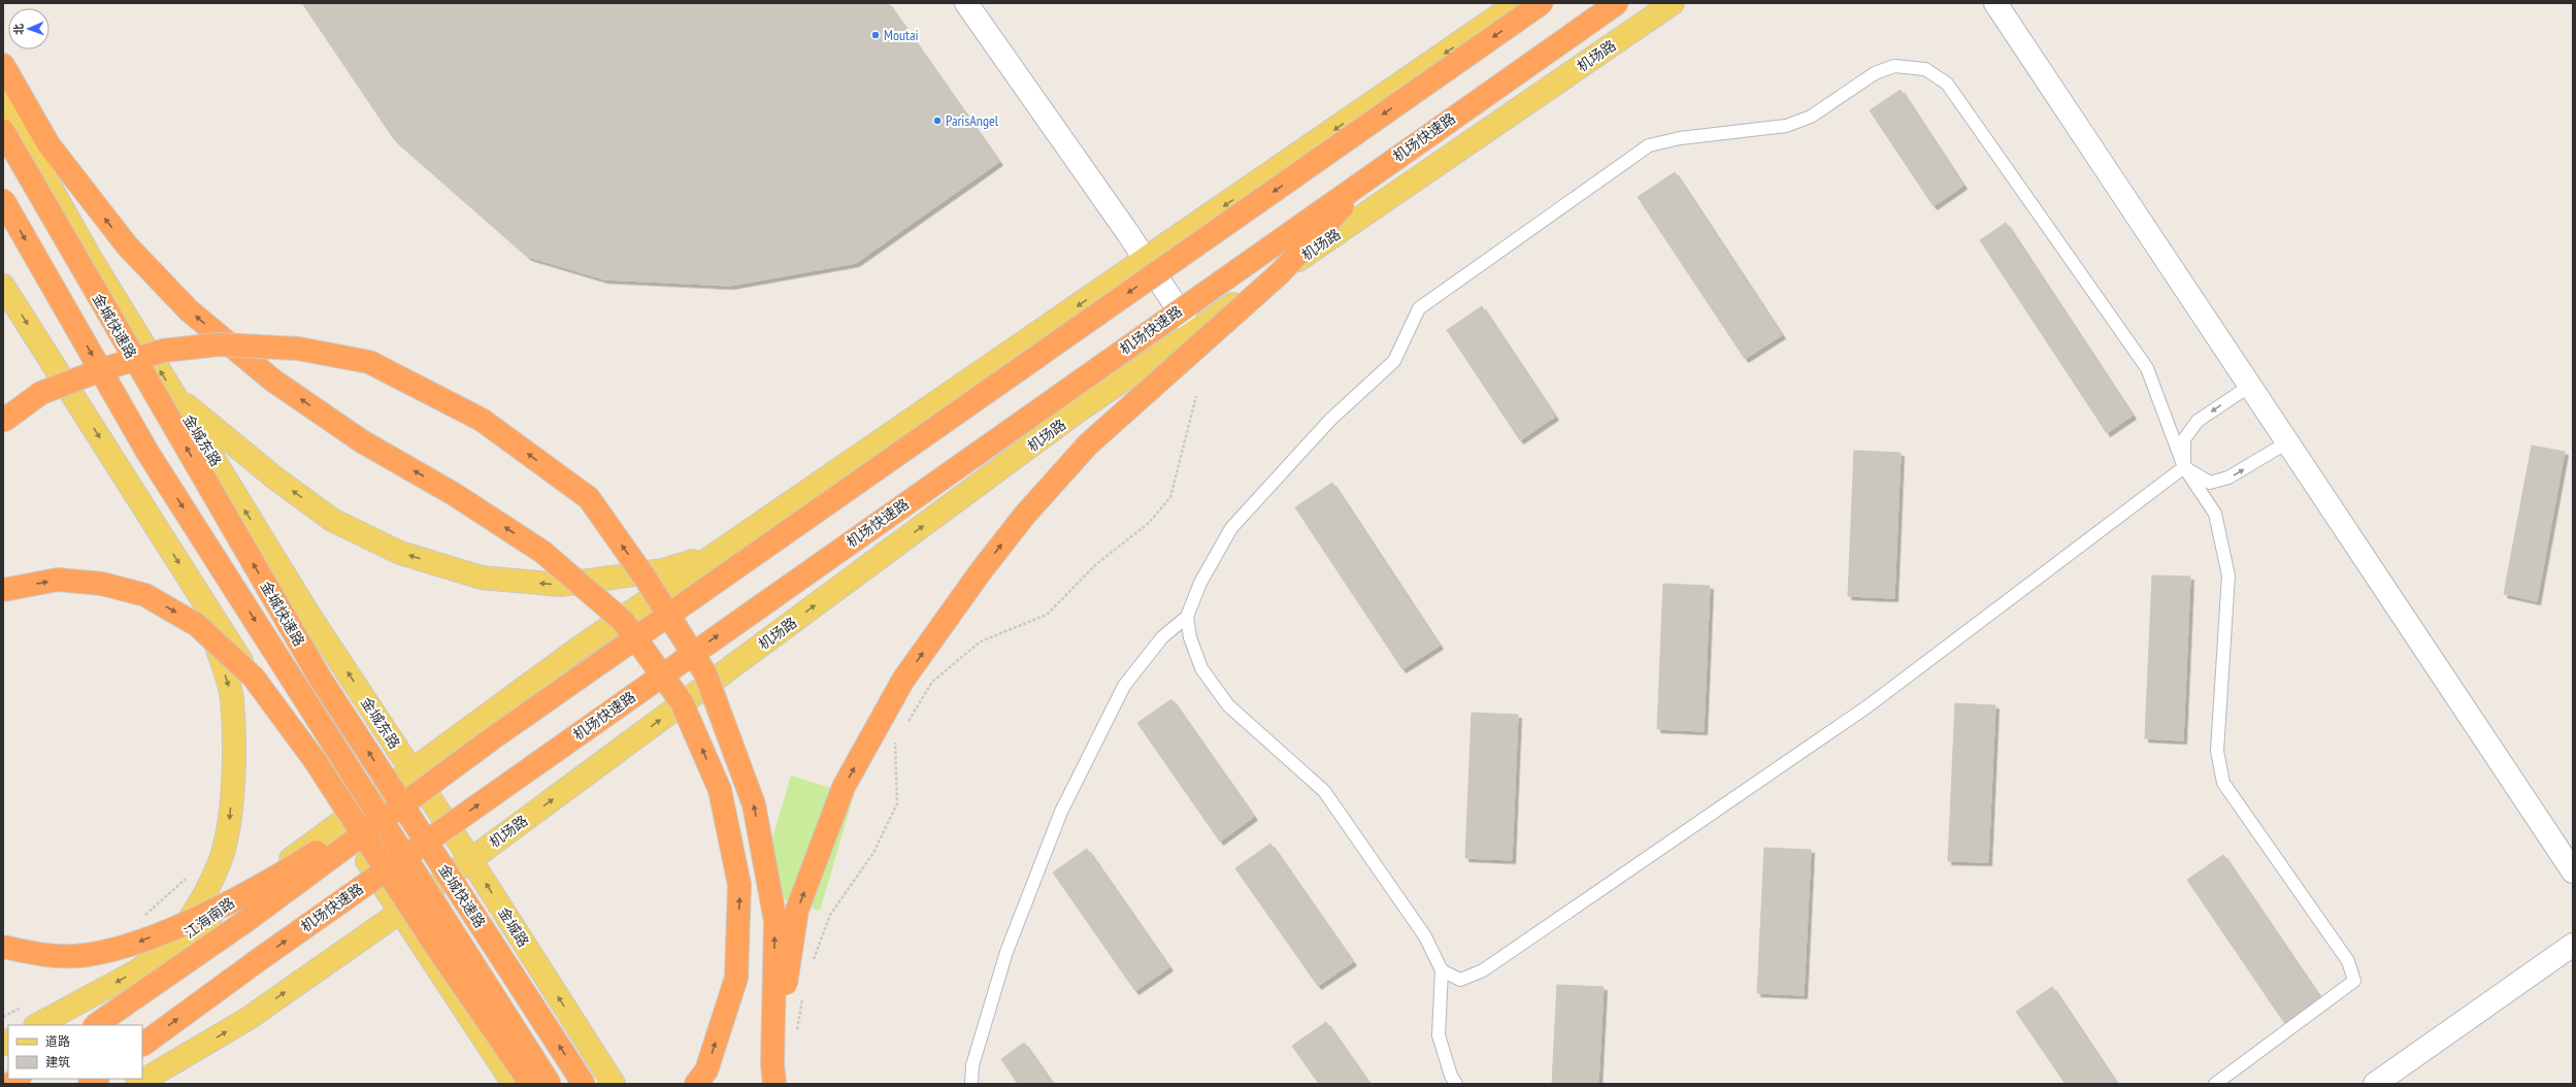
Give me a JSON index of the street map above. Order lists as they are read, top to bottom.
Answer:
{
  "streets": {
    "highway": ["机场快速路", "金城快速路"],
    "main road": [
      "机场路",
      "金城东路",
      "江海南路",
      "金城路"
    ]
  },
  "crossings": [
    ["机场路", "金城路"],
    ["金城东路", "江海南路"],
    ["金城东路", "金城路"],
    ["江海南路", "金城路"]
  ],
  "one_way": ["机场路", "江海南路"],
  "places": ["Moutai", "ParisAngel"],
  "legend": ["道路", "建筑"],
  "north": "left"
}
